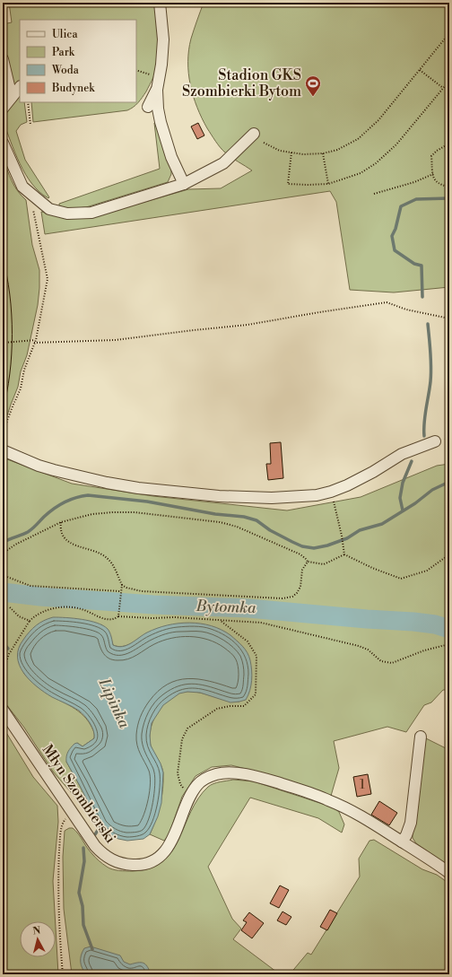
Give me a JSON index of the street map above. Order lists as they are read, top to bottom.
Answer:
{
  "streets": {
    "street": ["Młyn Szombierski"]
  },
  "water": ["Bytomka", "Lipinka"],
  "places": {
    "sports": ["Stadion GKS Szombierki Bytom"]
  },
  "house_numbers": ["1"],
  "legend": [
    "Ulica",
    "Park",
    "Woda",
    "Budynek"
  ],
  "north": "top"
}
